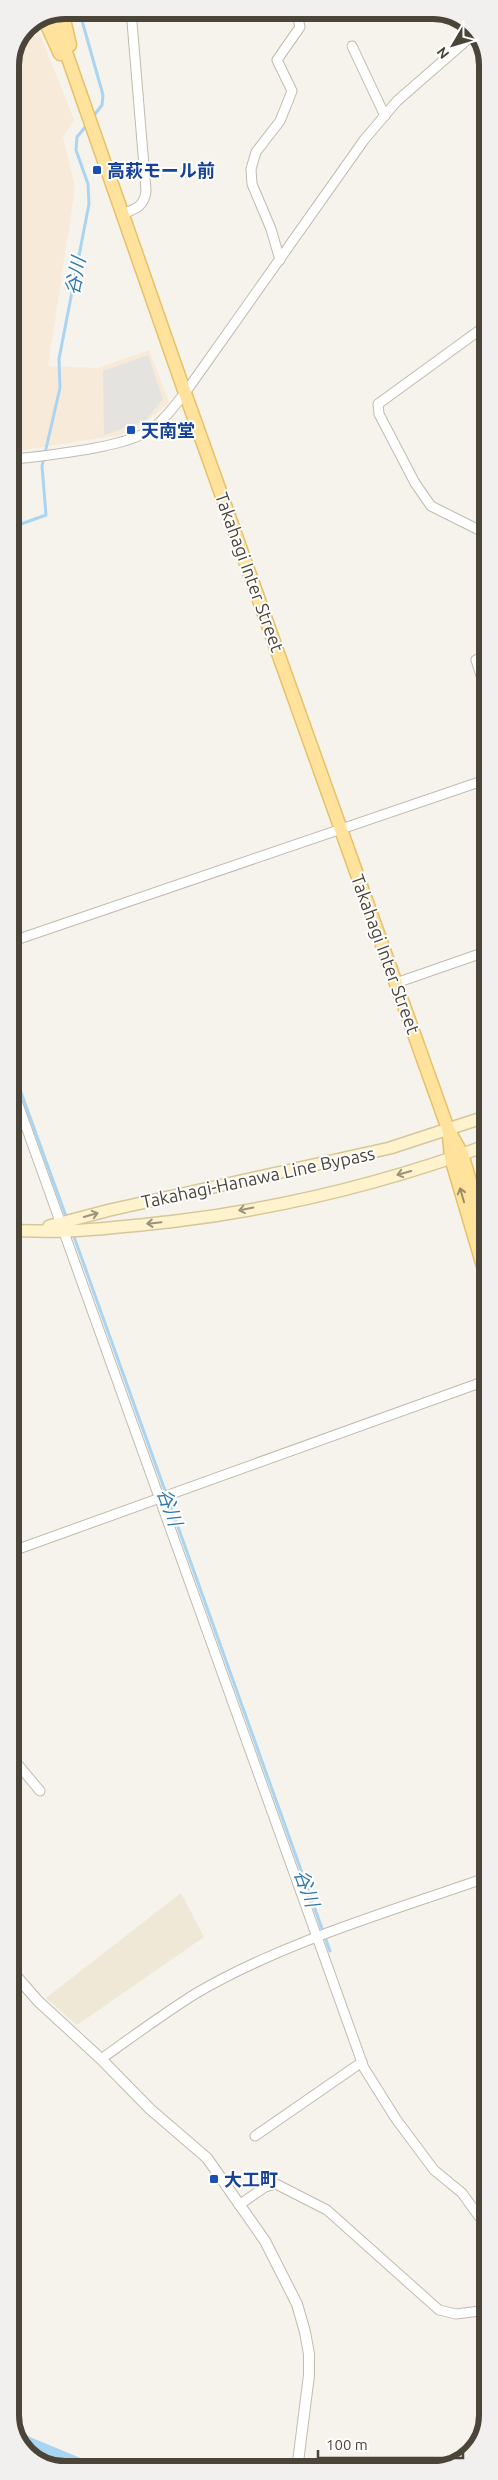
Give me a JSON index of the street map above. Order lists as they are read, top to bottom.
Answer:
{
  "streets": {
    "main road": ["Takahagi Inter Street", "Takahagi-Hanawa Line Bypass"]
  },
  "crossings": [
    ["Takahagi Inter Street", "Takahagi-Hanawa Line Bypass"]
  ],
  "water": ["谷川"],
  "places": {
    "transit": ["高萩モール前", "天南堂", "大工町"]
  },
  "scale_bar": "100 m",
  "north": "bottom left"
}
